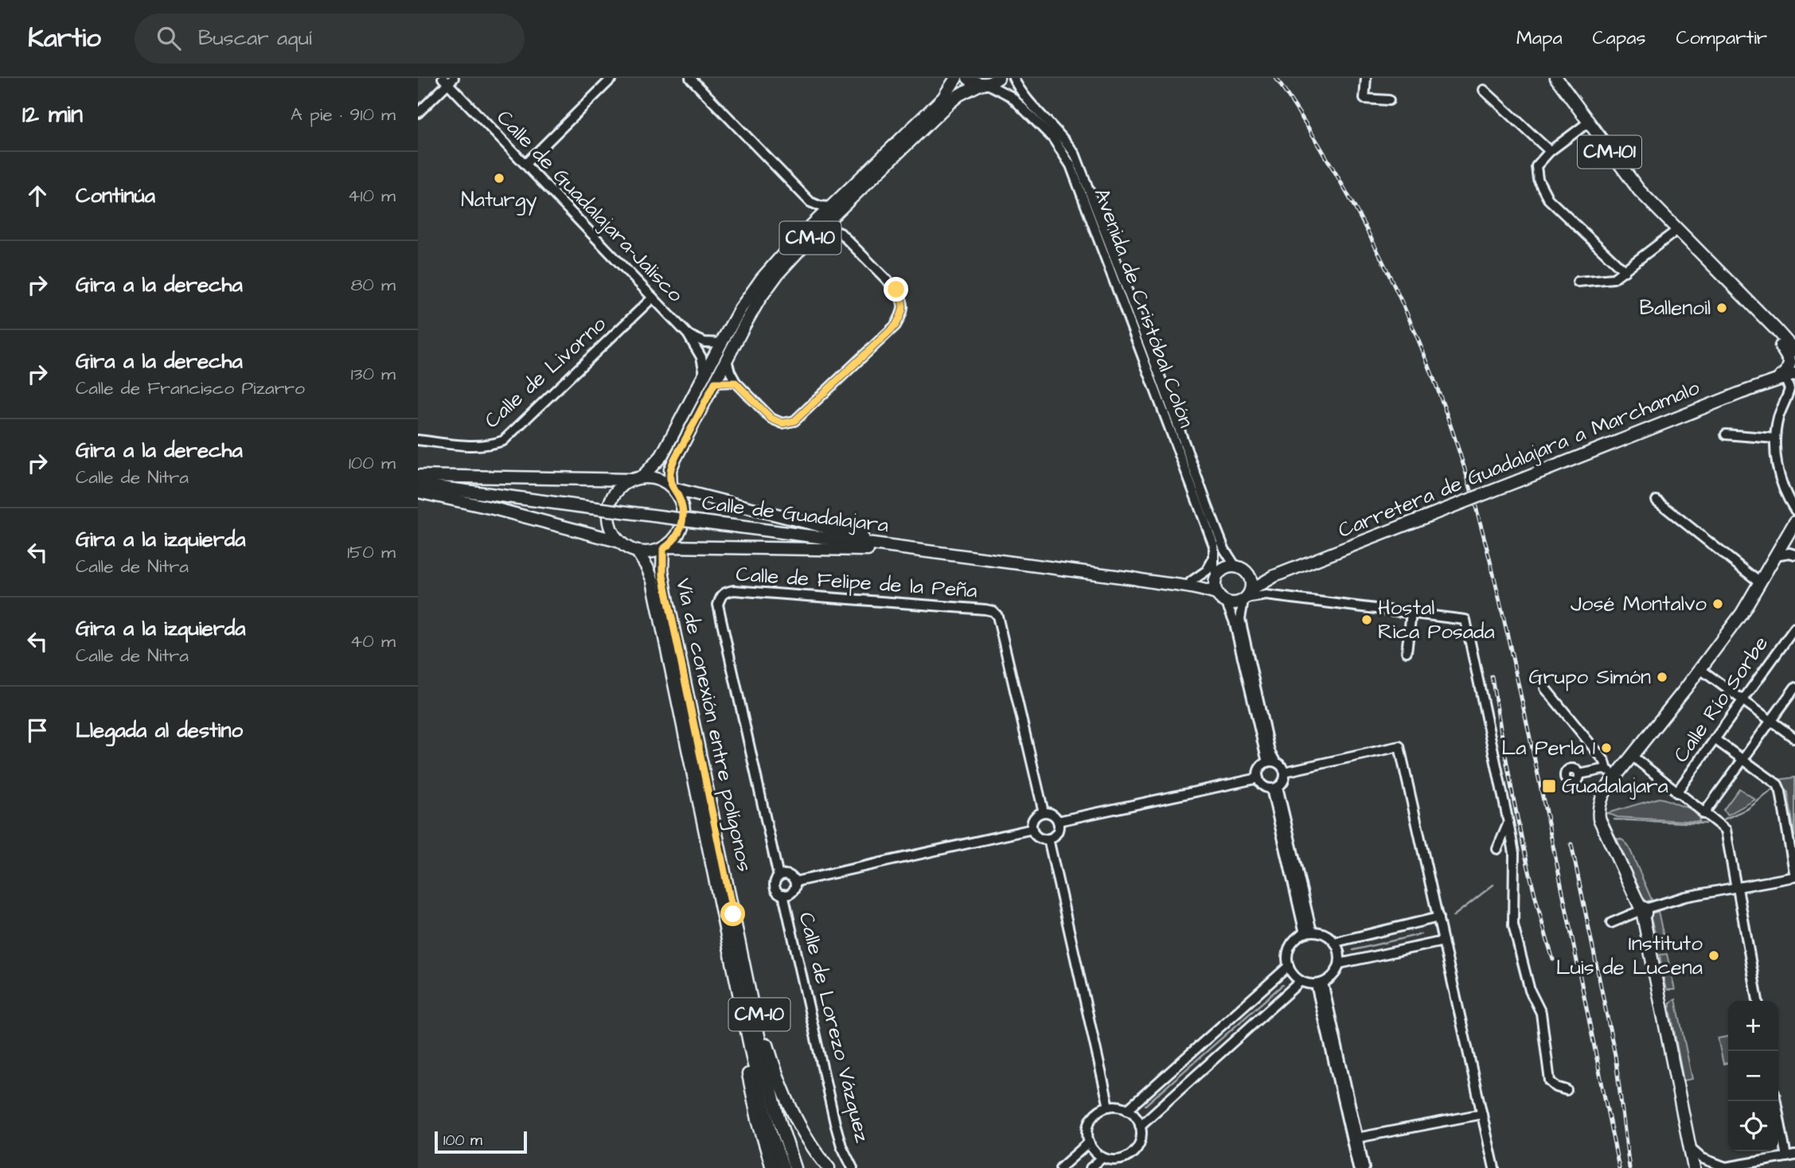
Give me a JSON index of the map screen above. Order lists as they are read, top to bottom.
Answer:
{
  "streets": {
    "main road": [
      "CM-101",
      "CM-10",
      "Carretera de Guadalajara a Marchamalo",
      "Calle de Guadalajara",
      "Vía de conexión entre polígonos"
    ],
    "street": [
      "Calle de Guadalajara-Jalisco",
      "Avenida de Cristóbal Colón",
      "Calle de Livorno",
      "Calle de Felipe de la Peña",
      "Calle Río Sorbe",
      "Calle de Lorezo Vázquez"
    ]
  },
  "crossings": [
    ["Calle de Guadalajara-Jalisco", "CM-10"],
    ["Calle de Guadalajara-Jalisco", "Calle de Livorno"],
    ["CM-10", "Avenida de Cristóbal Colón"],
    ["CM-10", "Vía de conexión entre polígonos"],
    ["Avenida de Cristóbal Colón", "Carretera de Guadalajara a Marchamalo"],
    ["Avenida de Cristóbal Colón", "Calle de Guadalajara"],
    ["Carretera de Guadalajara a Marchamalo", "Calle de Guadalajara"],
    ["Calle de Felipe de la Peña", "Calle de Lorezo Vázquez"]
  ],
  "places": {
    "other": [
      "Naturgy",
      "Ballenoil",
      "José Montalvo",
      "Hostal Rica Posada",
      "Grupo Simón",
      "La Perla 1",
      "Instituto Luis de Lucena"
    ],
    "transit": ["Guadalajara"]
  },
  "scale_bar": "100 m",
  "page": {
    "header": "Kartio",
    "search": "Buscar aquí",
    "nav": ["Mapa", "Capas", "Compartir"],
    "heading": ["12 min", "A pie · 910 m"],
    "list": [
      ["Continúa", "410 m"],
      ["Gira a la derecha", "80 m"],
      ["Gira a la derecha", "Calle de Francisco Pizarro", "130 m"],
      ["Gira a la derecha", "Calle de Nitra", "100 m"],
      ["Gira a la izquierda", "Calle de Nitra", "150 m"],
      ["Gira a la izquierda", "Calle de Nitra", "40 m"],
      "Llegada al destino"
    ],
    "map_buttons": ["+", "−"],
    "scale": "100 m"
  }
}
